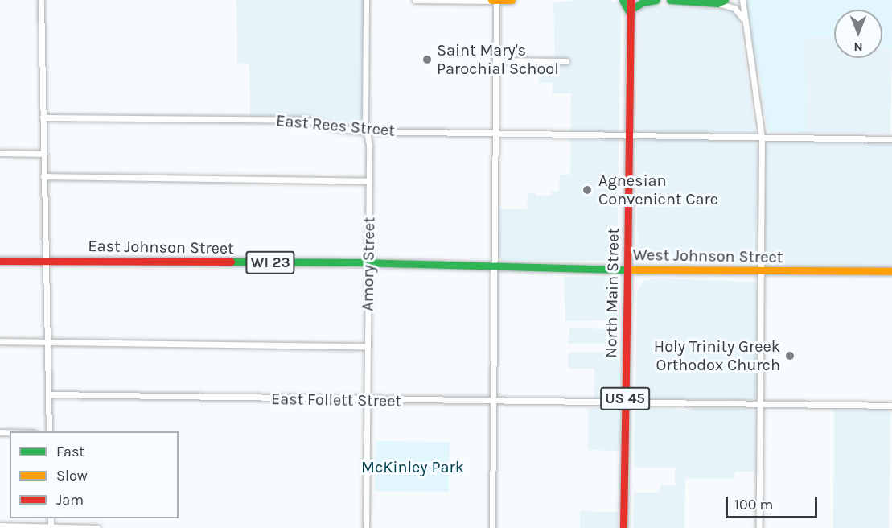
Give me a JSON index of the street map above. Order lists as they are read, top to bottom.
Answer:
{
  "streets": {
    "main road": [
      "East Johnson Street",
      "West Johnson Street",
      "WI 23",
      "North Main Street",
      "US 45"
    ],
    "street": ["East Rees Street", "Amory Street", "East Follett Street"]
  },
  "crossings": [
    ["East Rees Street", "Amory Street"],
    ["East Rees Street", "North Main Street"],
    ["East Johnson Street", "West Johnson Street"],
    ["East Johnson Street", "Amory Street"],
    ["West Johnson Street", "North Main Street"],
    ["Amory Street", "East Follett Street"],
    ["North Main Street", "East Follett Street"]
  ],
  "parks": ["McKinley Park"],
  "places": ["Saint Mary's Parochial School", "Agnesian Convenient Care", "Holy Trinity Greek Orthodox Church"],
  "legend": ["Fast", "Slow", "Jam"],
  "scale_bar": "100 m",
  "north": "bottom"
}
